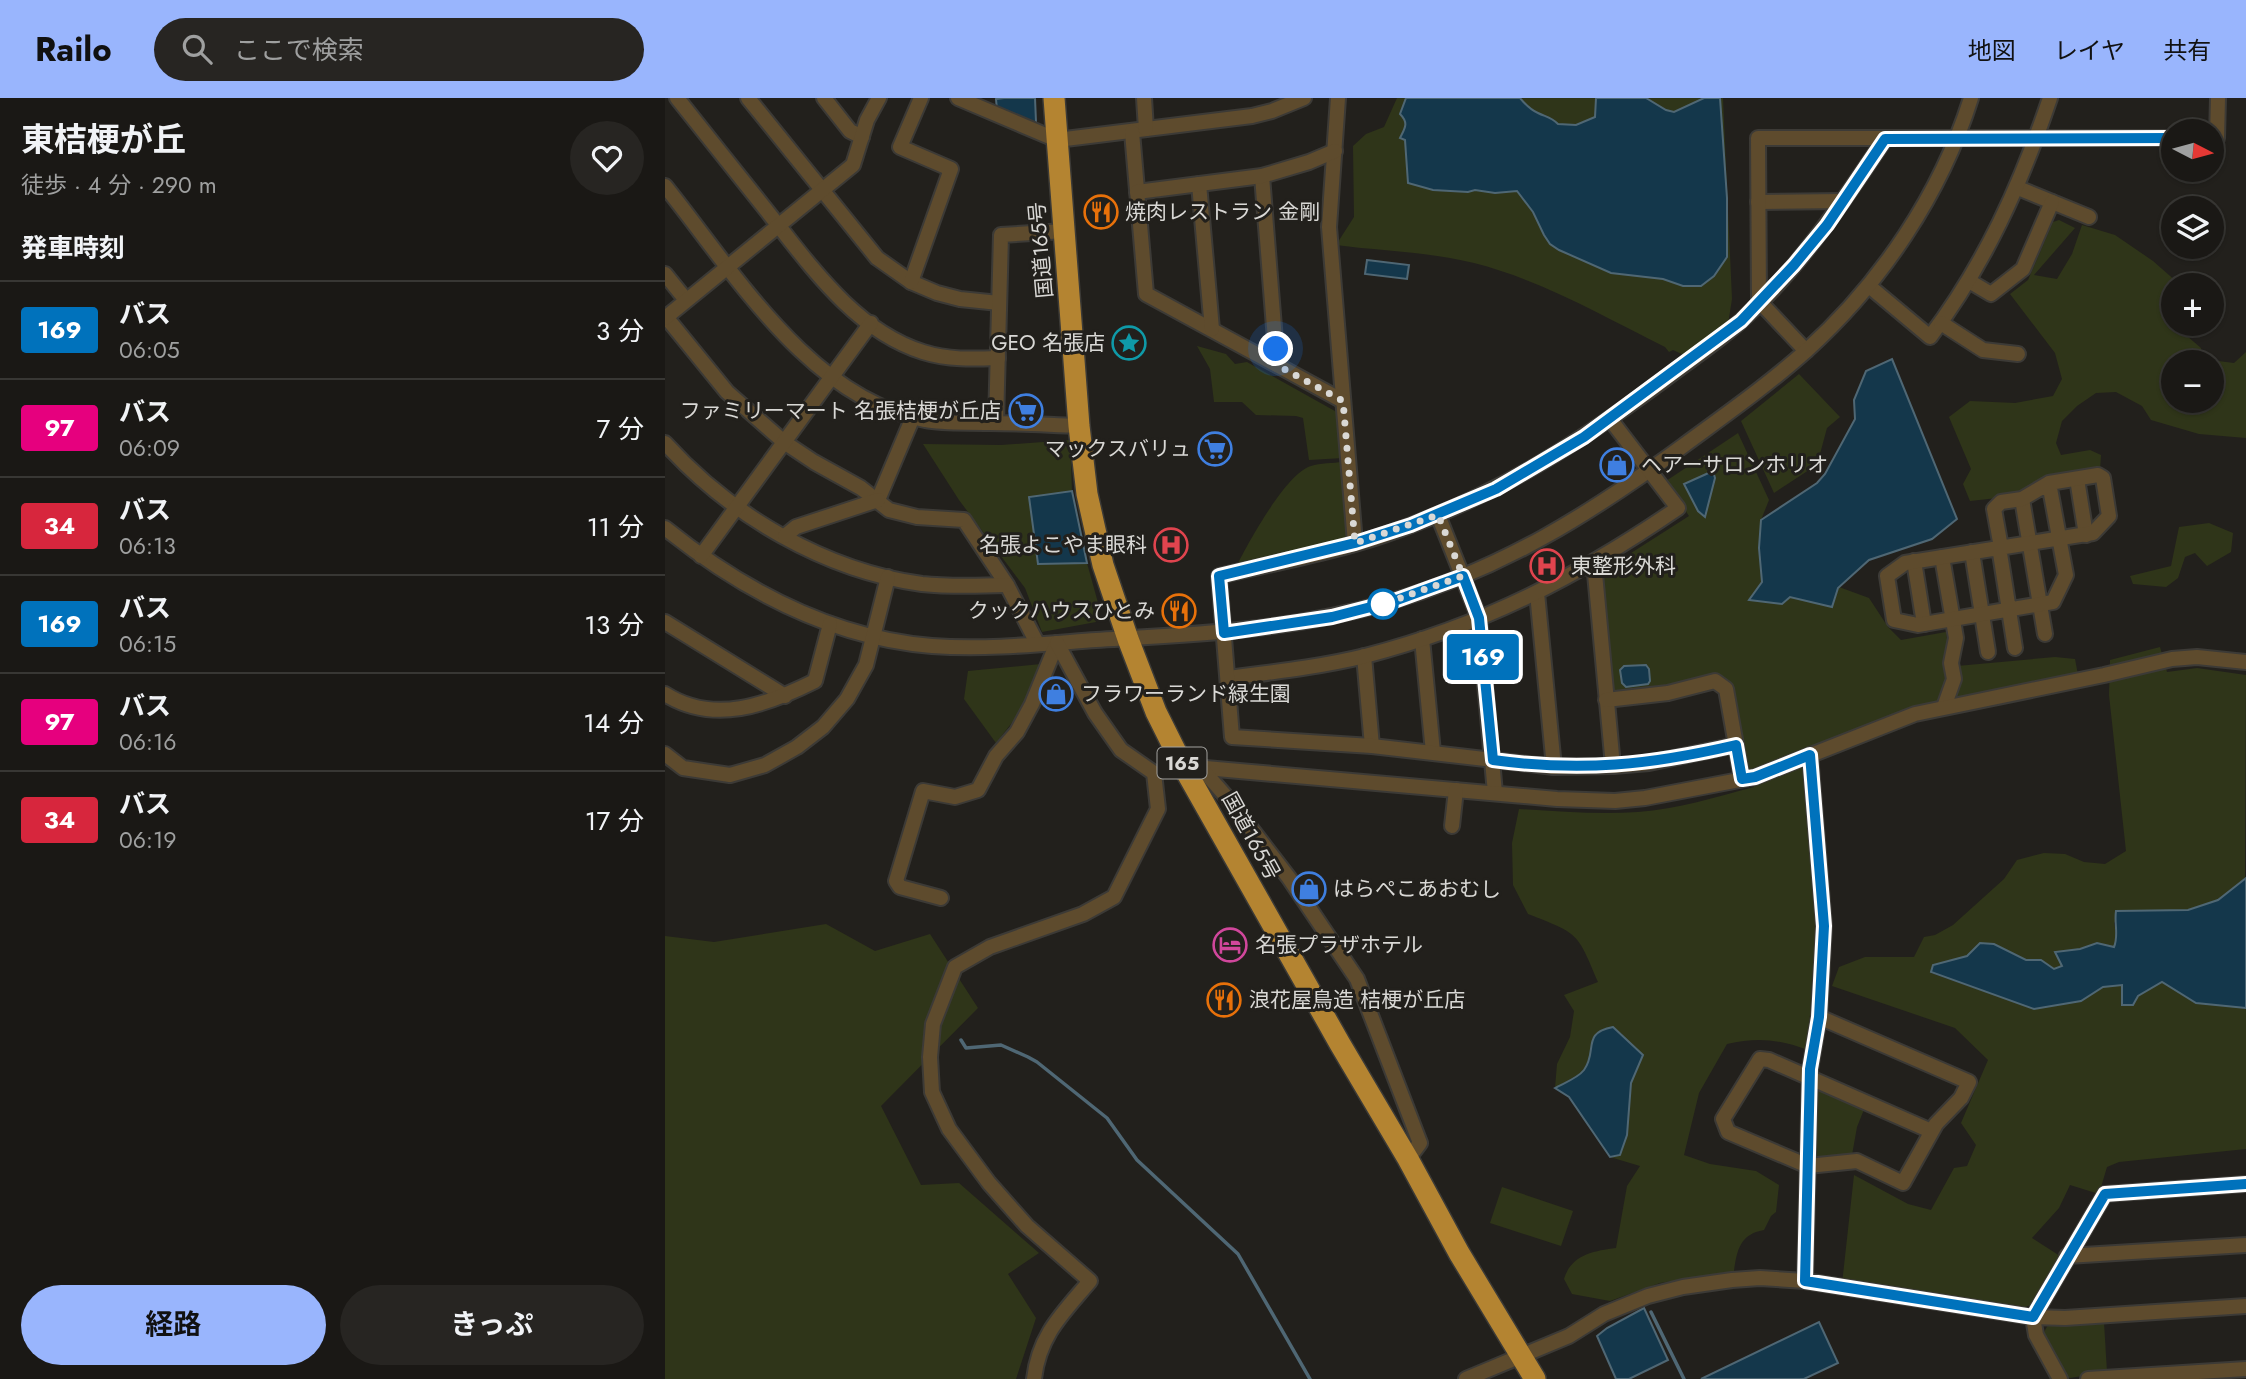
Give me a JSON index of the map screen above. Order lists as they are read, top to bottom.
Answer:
{
  "streets": {
    "highway": ["国道165号", "165"]
  },
  "places": {
    "restaurant": ["焼肉レストラン 金剛", "クックハウスひとみ", "浪花屋鳥造 桔梗が丘店"],
    "place": ["GEO 名張店"],
    "supermarket": ["ファミリーマート 名張桔梗が丘店", "マックスバリュ"],
    "shop": ["ヘアーサロンホリオ", "フラワーランド緑生園", "はらぺこあおむし"],
    "hospital": ["名張よこやま眼科", "東整形外科"],
    "hotel": ["名張プラザホテル"]
  },
  "lines": ["bus line 169"],
  "north": "right",
  "page": {
    "header": "Railo",
    "search": "ここで検索",
    "nav": ["地図", "レイヤ", "共有"],
    "heading": [
      ["東桔梗が丘", "徒歩 · 4 分 · 290 m"],
      "発車時刻"
    ],
    "on_map": "169",
    "map_buttons": ["+", "−"],
    "list": [
      {
        "mark": "169",
        "name": "バス",
        "note": "06:05",
        "value": "3 分"
      },
      {
        "mark": "97",
        "name": "バス",
        "note": "06:09",
        "value": "7 分"
      },
      {
        "mark": "34",
        "name": "バス",
        "note": "06:13",
        "value": "11 分"
      },
      {
        "mark": "169",
        "name": "バス",
        "note": "06:15",
        "value": "13 分"
      },
      {
        "mark": "97",
        "name": "バス",
        "note": "06:16",
        "value": "14 分"
      },
      {
        "mark": "34",
        "name": "バス",
        "note": "06:19",
        "value": "17 分"
      }
    ],
    "buttons": ["経路", "きっぷ"]
  }
}
